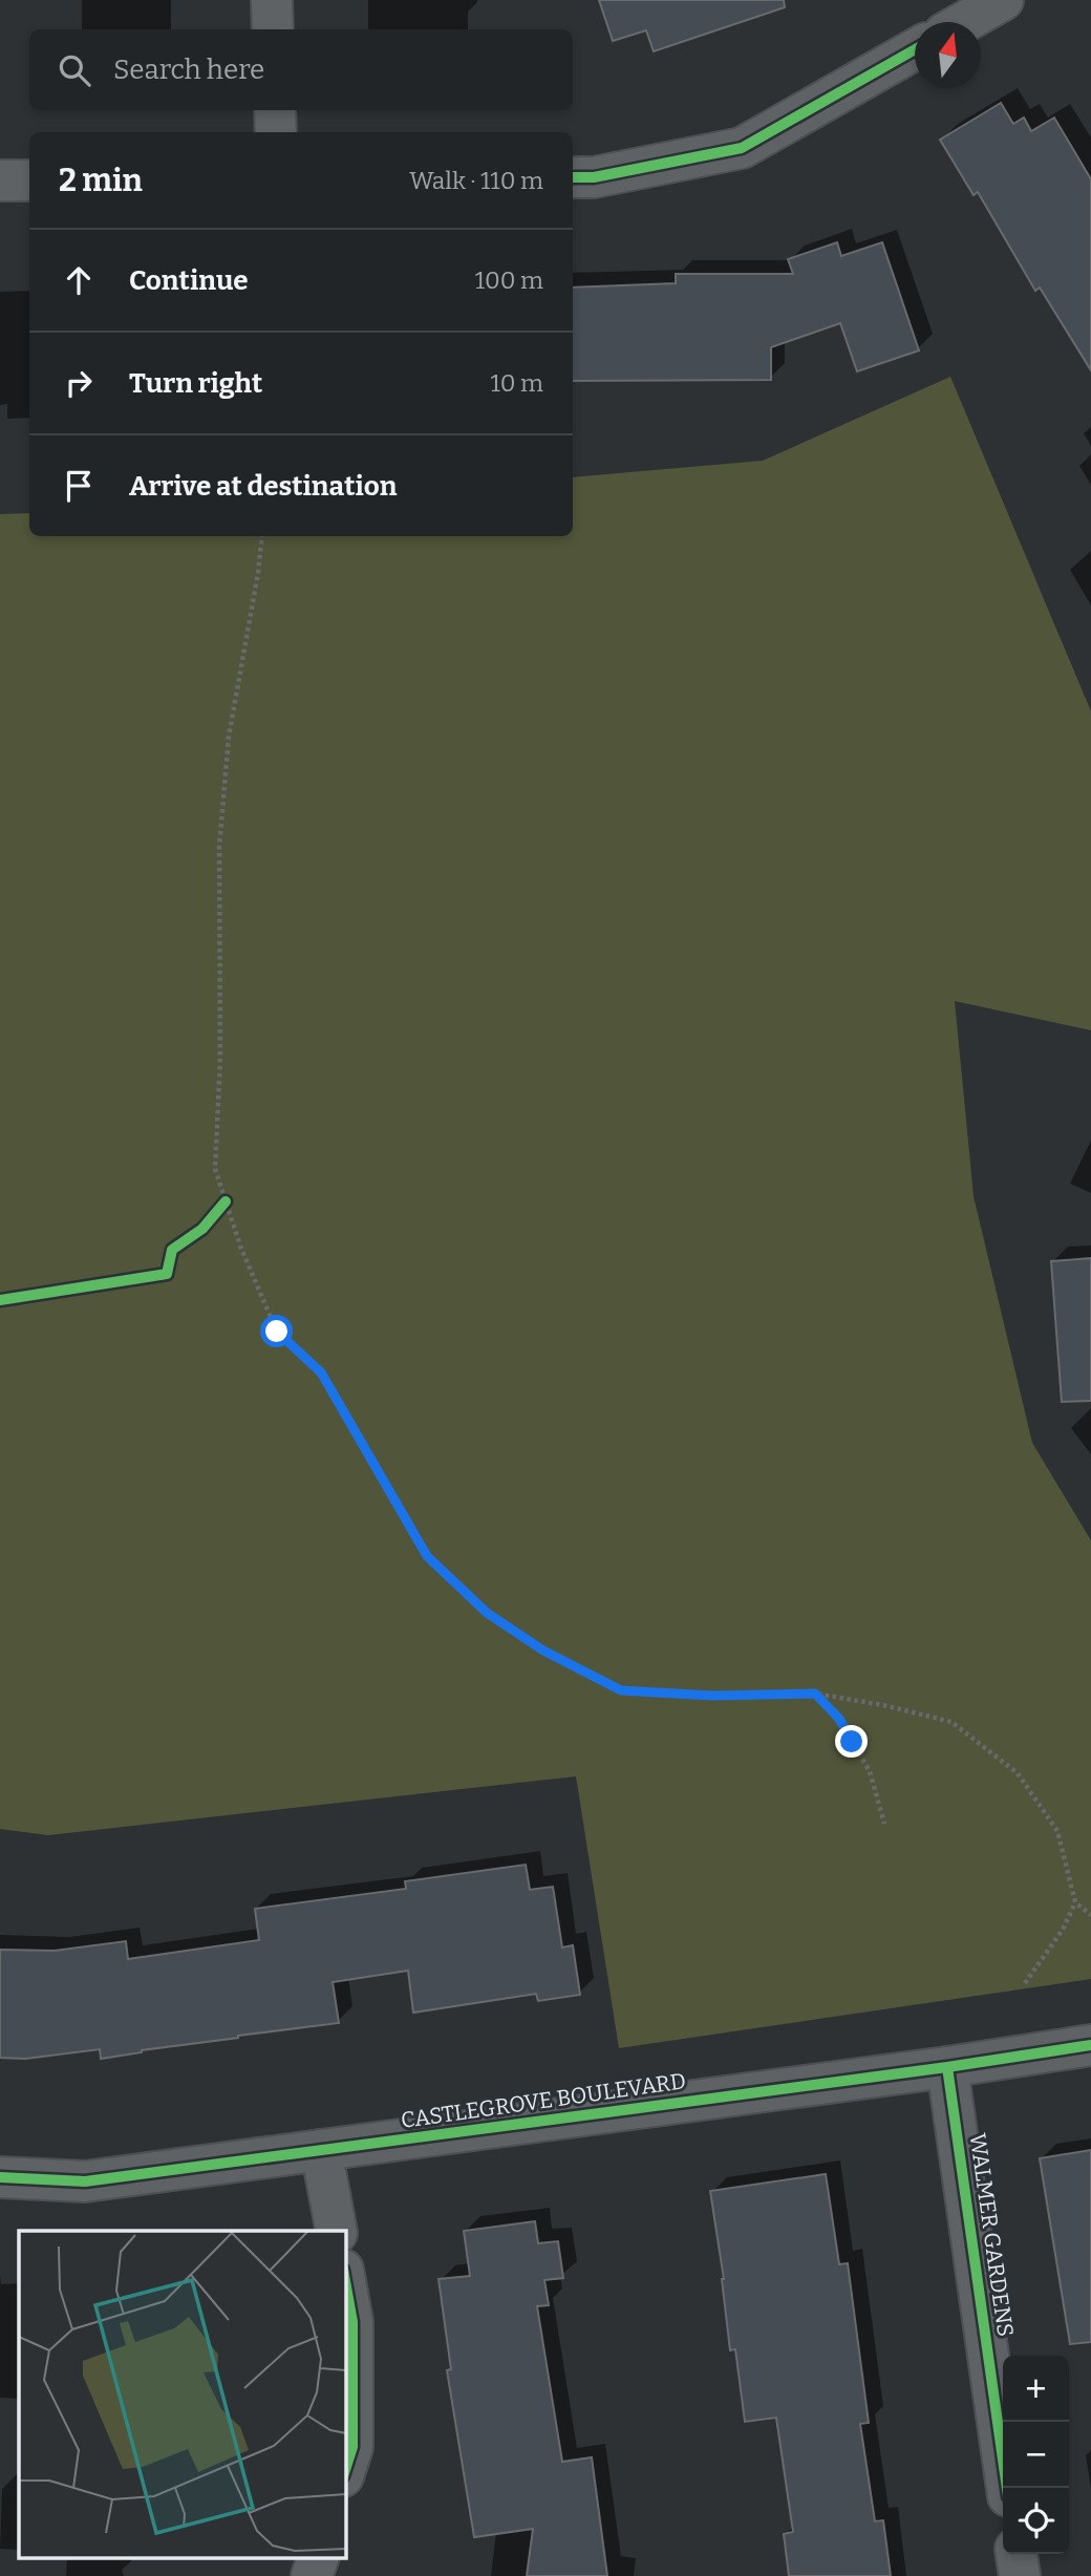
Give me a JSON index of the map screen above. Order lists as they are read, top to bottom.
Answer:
{
  "streets": {
    "street": ["CASTLEGROVE BOULEVARD", "WALMER GARDENS"]
  },
  "crossings": [
    ["CASTLEGROVE BOULEVARD", "WALMER GARDENS"]
  ],
  "north": "top",
  "page": {
    "search": "Search here",
    "heading": ["2 min", "Walk · 110 m"],
    "list": [
      ["Continue", "100 m"],
      ["Turn right", "10 m"],
      "Arrive at destination"
    ],
    "map_buttons": ["+", "−"]
  }
}
